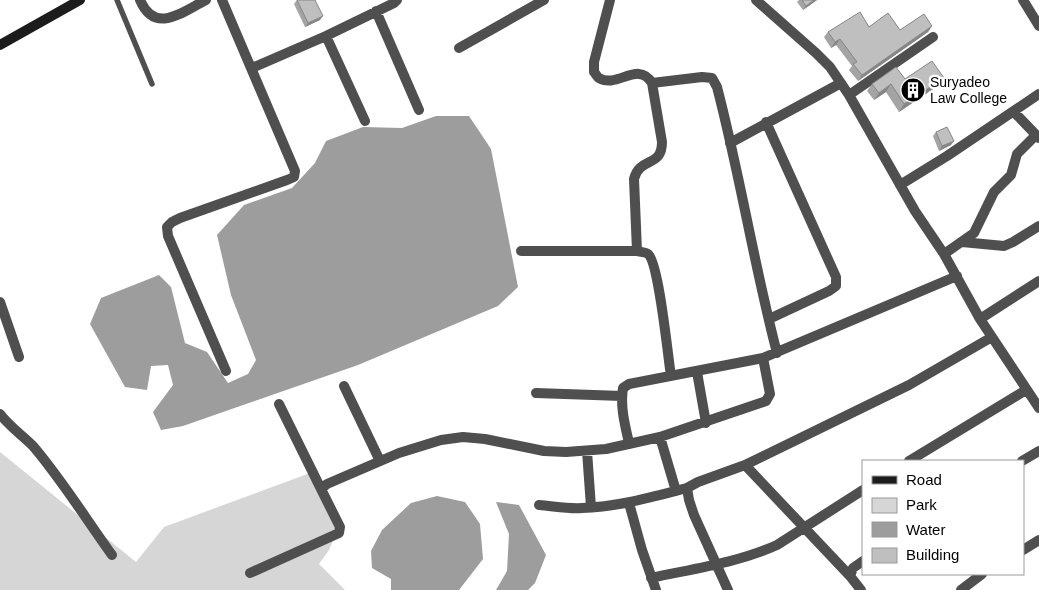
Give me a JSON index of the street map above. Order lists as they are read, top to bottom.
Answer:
{
  "places": {
    "building": ["Suryadeo Law College"]
  },
  "legend": [
    "Road",
    "Park",
    "Water",
    "Building"
  ]
}
